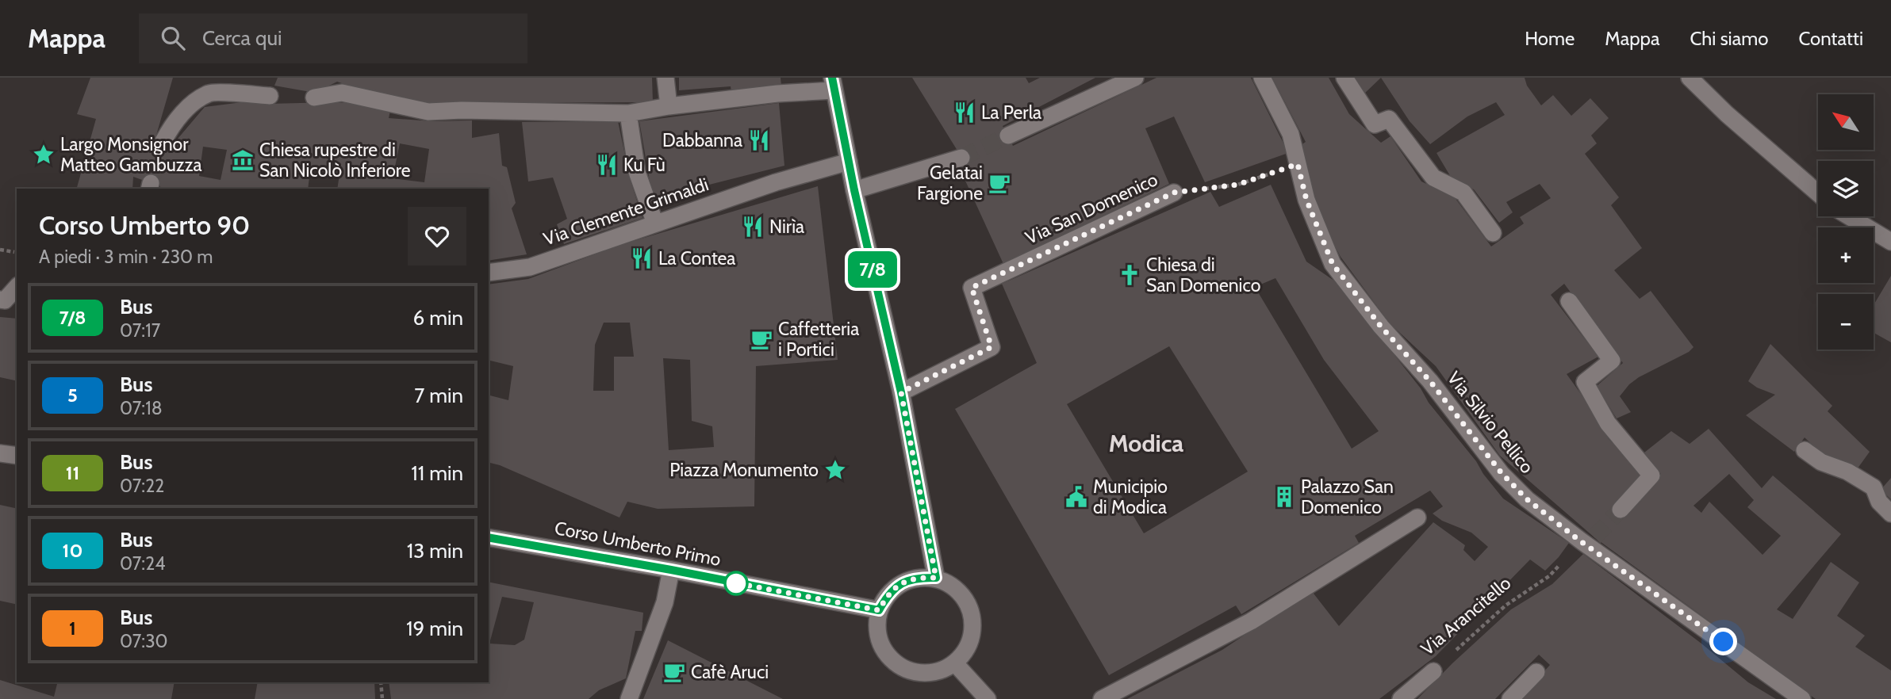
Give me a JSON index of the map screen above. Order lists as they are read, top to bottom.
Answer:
{
  "streets": {
    "street": [
      "Via San Domenico",
      "Via Clemente Grimaldi",
      "Via Silvio Pellico",
      "Corso Umberto Primo",
      "Via Arancitello"
    ]
  },
  "crossings": [
    ["Via San Domenico", "Via Silvio Pellico"],
    ["Via Silvio Pellico", "Via Arancitello"]
  ],
  "districts": ["Modica"],
  "places": {
    "restaurant": [
      "La Perla",
      "Dabbanna",
      "Ku Fù",
      "Nirìa",
      "La Contea"
    ],
    "place": ["Largo Monsignor Matteo Gambuzza", "Piazza Monumento"],
    "museum": ["Chiesa rupestre di San Nicolò Inferiore"],
    "cafe": ["Gelatai Fargione", "Caffetteria i Portici", "Cafè Aruci"],
    "church": ["Chiesa di San Domenico"],
    "public building": ["Municipio di Modica"],
    "building": ["Palazzo San Domenico"]
  },
  "lines": ["bus line 7/8"],
  "north": "top left",
  "page": {
    "header": "Mappa",
    "search": "Cerca qui",
    "nav": [
      "Home",
      "Mappa",
      "Chi siamo",
      "Contatti"
    ],
    "on_map": "7/8",
    "map_buttons": ["+", "−"],
    "heading": ["Corso Umberto 90", "A piedi · 3 min · 230 m"],
    "list": [
      {
        "mark": "7/8",
        "name": "Bus",
        "note": "07:17",
        "value": "6 min"
      },
      {
        "mark": "5",
        "name": "Bus",
        "note": "07:18",
        "value": "7 min"
      },
      {
        "mark": "11",
        "name": "Bus",
        "note": "07:22",
        "value": "11 min"
      },
      {
        "mark": "10",
        "name": "Bus",
        "note": "07:24",
        "value": "13 min"
      },
      {
        "mark": "1",
        "name": "Bus",
        "note": "07:30",
        "value": "19 min"
      }
    ]
  }
}
